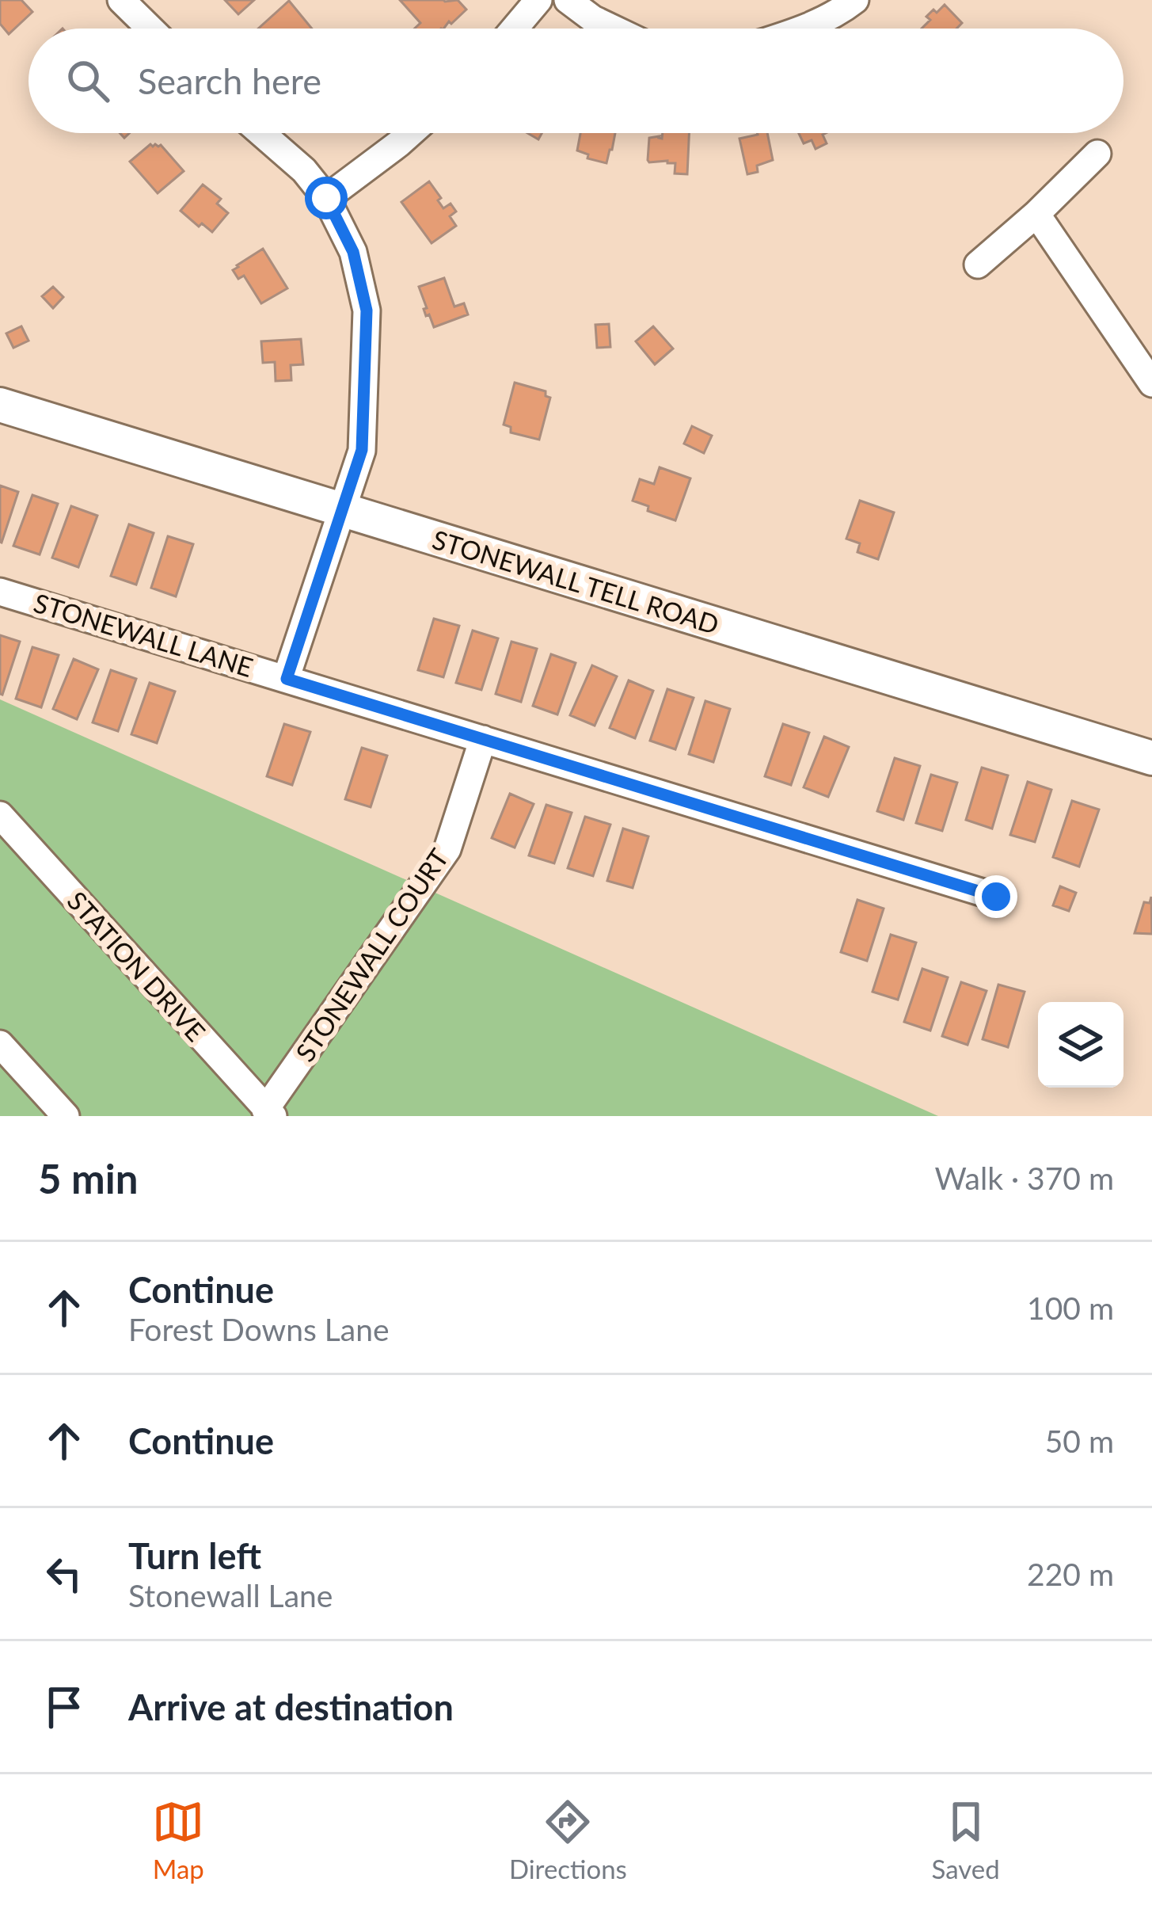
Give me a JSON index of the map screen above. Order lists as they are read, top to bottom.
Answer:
{
  "streets": {
    "street": [
      "STONEWALL TELL ROAD",
      "STONEWALL LANE",
      "STONEWALL COURT",
      "STATION DRIVE"
    ]
  },
  "crossings": [
    ["STONEWALL LANE", "STONEWALL COURT"],
    ["STONEWALL COURT", "STATION DRIVE"]
  ],
  "page": {
    "search": "Search here",
    "heading": ["5 min", "Walk · 370 m"],
    "list": [
      ["Continue", "Forest Downs Lane", "100 m"],
      ["Continue", "50 m"],
      ["Turn left", "Stonewall Lane", "220 m"],
      "Arrive at destination"
    ],
    "nav": ["Map", "Directions", "Saved"]
  }
}
